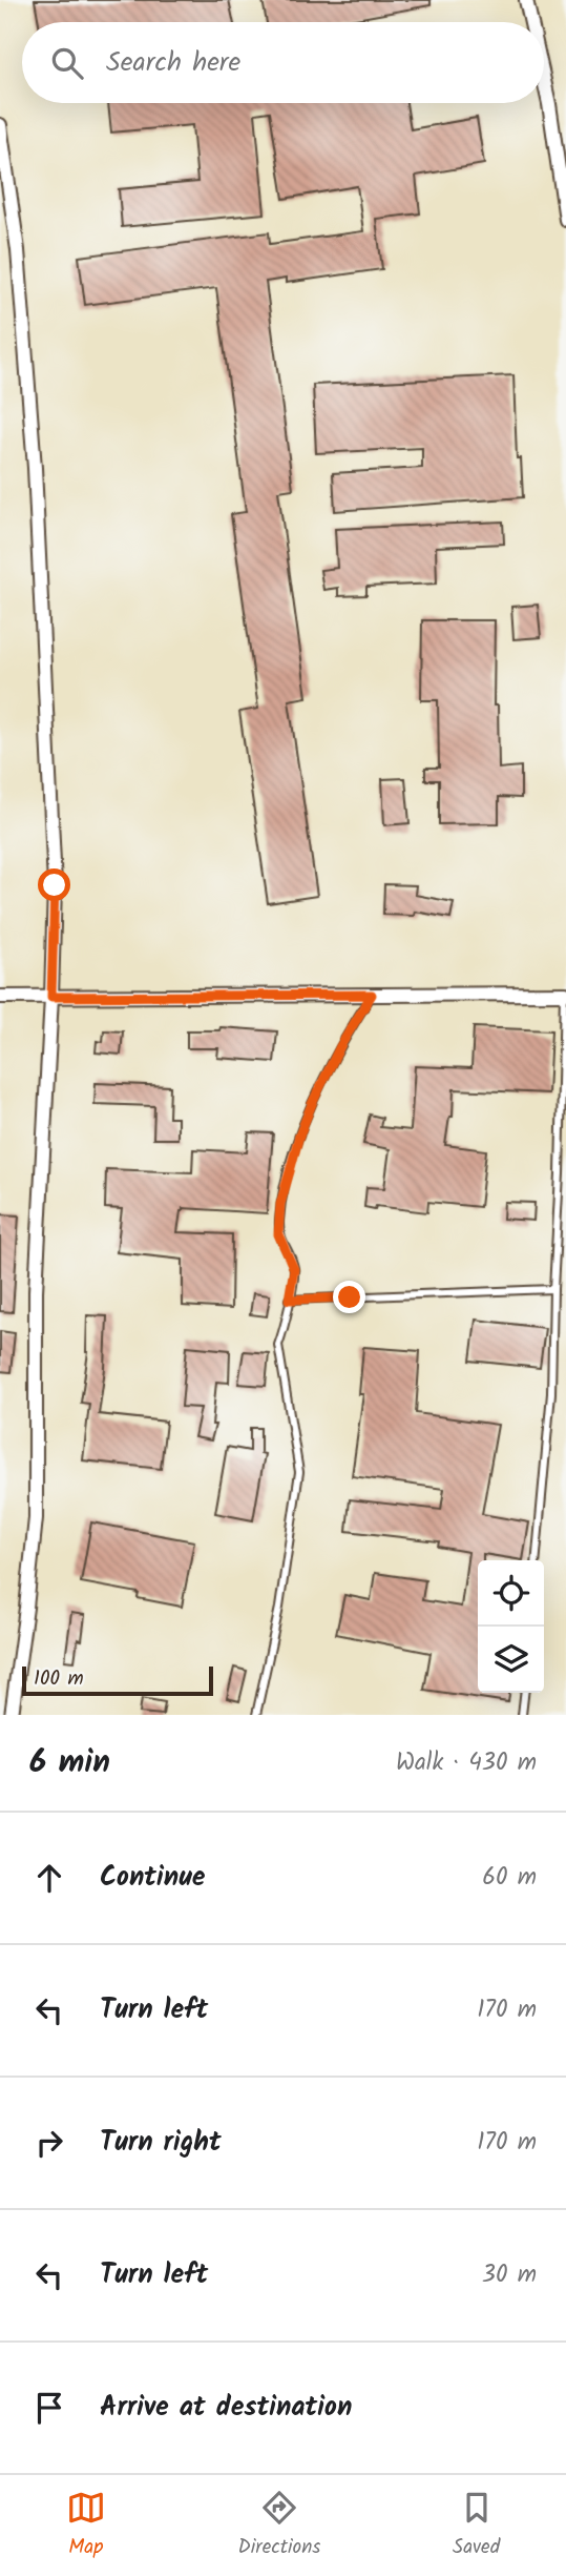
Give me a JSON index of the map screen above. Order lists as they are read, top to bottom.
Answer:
{
  "scale_bar": "100 m",
  "page": {
    "search": "Search here",
    "scale": "100 m",
    "heading": ["6 min", "Walk · 430 m"],
    "list": [
      ["Continue", "60 m"],
      ["Turn left", "170 m"],
      ["Turn right", "170 m"],
      ["Turn left", "30 m"],
      "Arrive at destination"
    ],
    "nav": ["Map", "Directions", "Saved"]
  }
}
